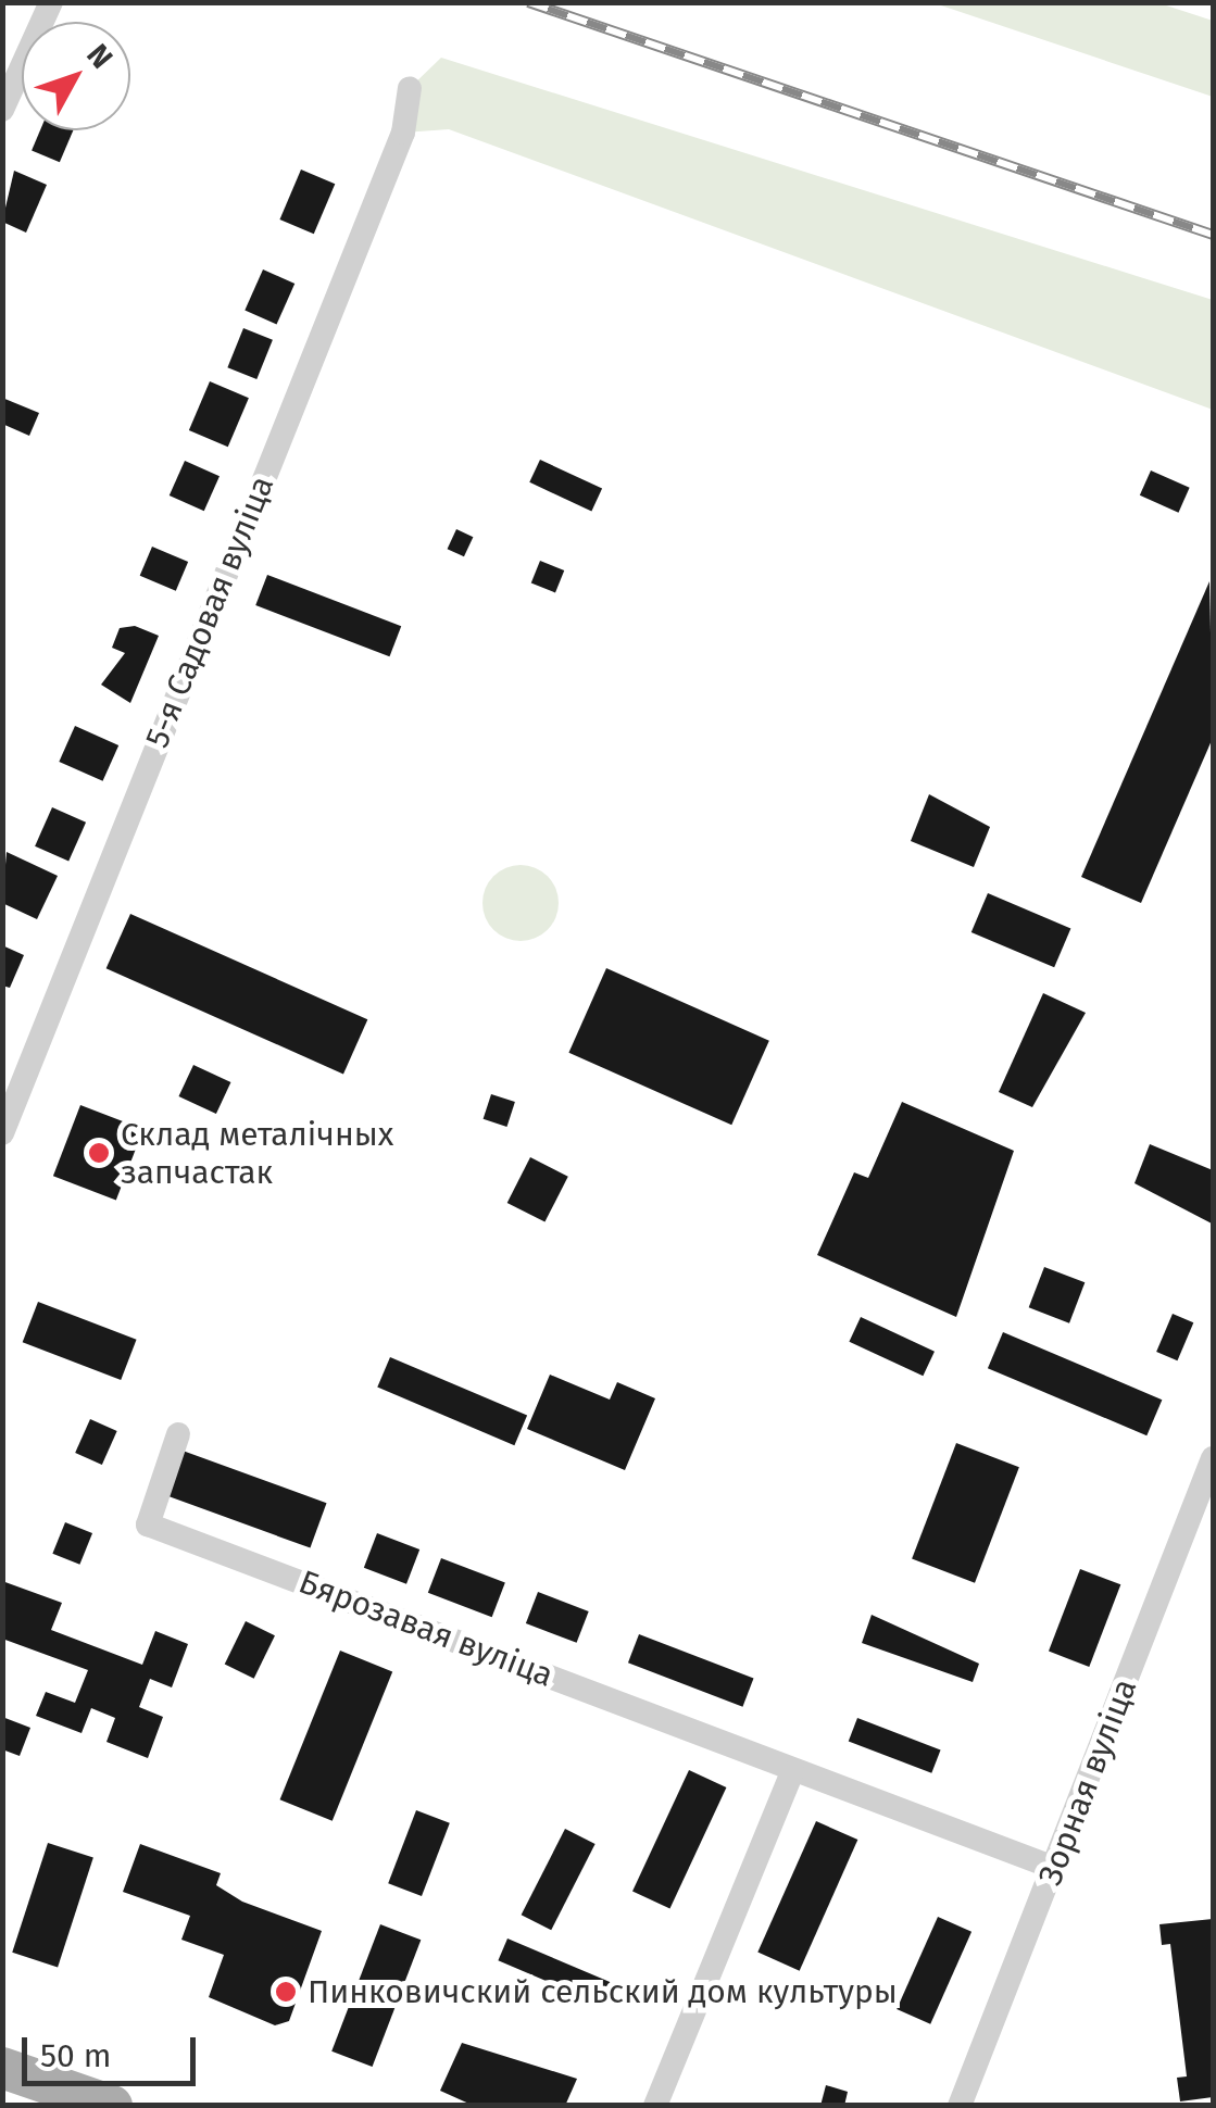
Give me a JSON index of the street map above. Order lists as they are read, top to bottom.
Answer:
{
  "streets": {
    "street": ["5-я Садовая вуліца", "Бярозавая вуліца", "Зорная вуліца"]
  },
  "crossings": [
    ["Бярозавая вуліца", "Зорная вуліца"]
  ],
  "places": ["Склад металічных запчастак", "Пинковичский сельский дом культуры"],
  "scale_bar": "50 m",
  "north": "top right"
}
